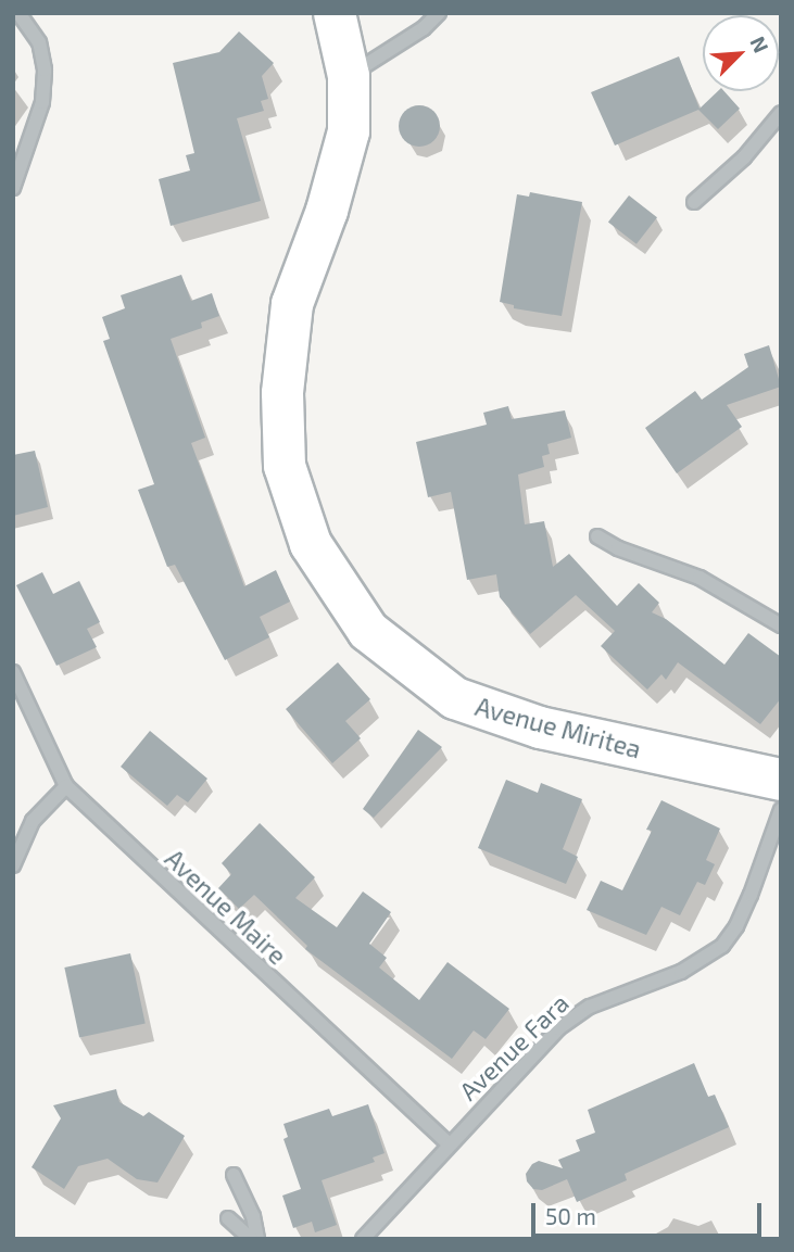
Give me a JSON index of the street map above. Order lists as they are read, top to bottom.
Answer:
{
  "streets": {
    "main road": ["Avenue Miritea"],
    "street": ["Avenue Maire", "Avenue Fara"]
  },
  "crossings": [
    ["Avenue Maire", "Avenue Fara"]
  ],
  "scale_bar": "50 m",
  "north": "top right"
}
